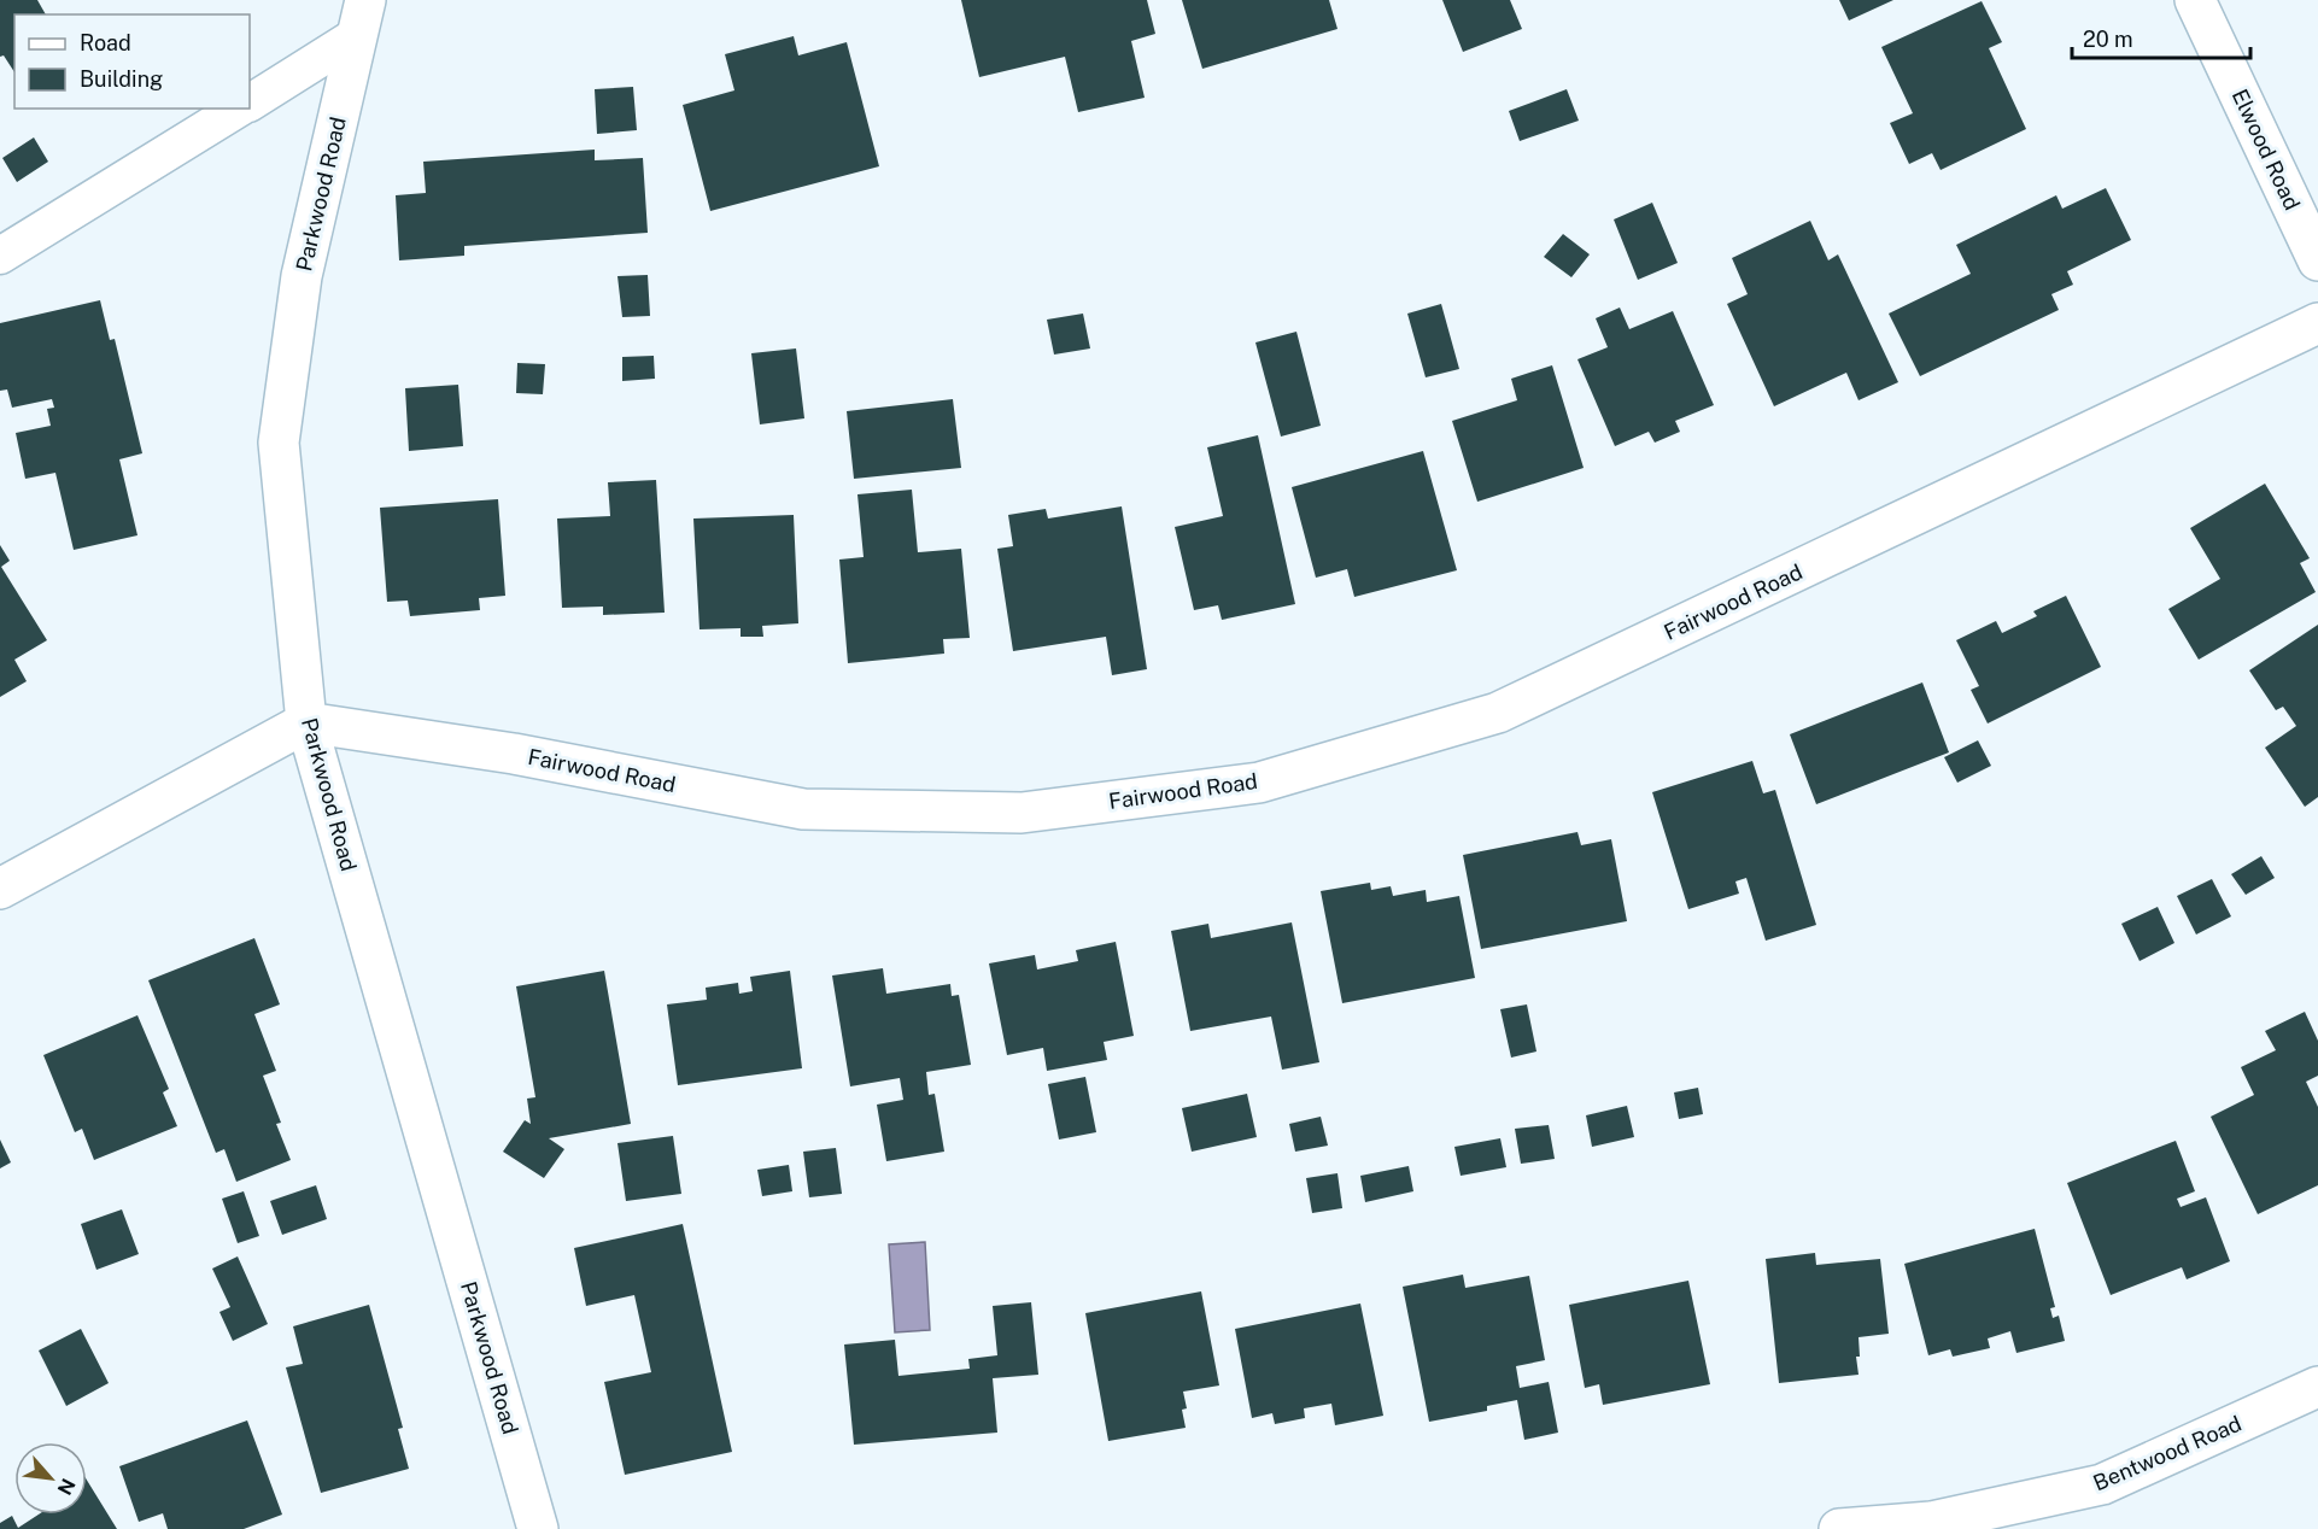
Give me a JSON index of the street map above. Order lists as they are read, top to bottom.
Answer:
{
  "streets": {
    "street": [
      "Elwood Road",
      "Parkwood Road",
      "Fairwood Road",
      "Bentwood Road"
    ]
  },
  "crossings": [
    ["Parkwood Road", "Fairwood Road"]
  ],
  "legend": ["Road", "Building"],
  "scale_bar": "20 m",
  "north": "bottom right"
}
